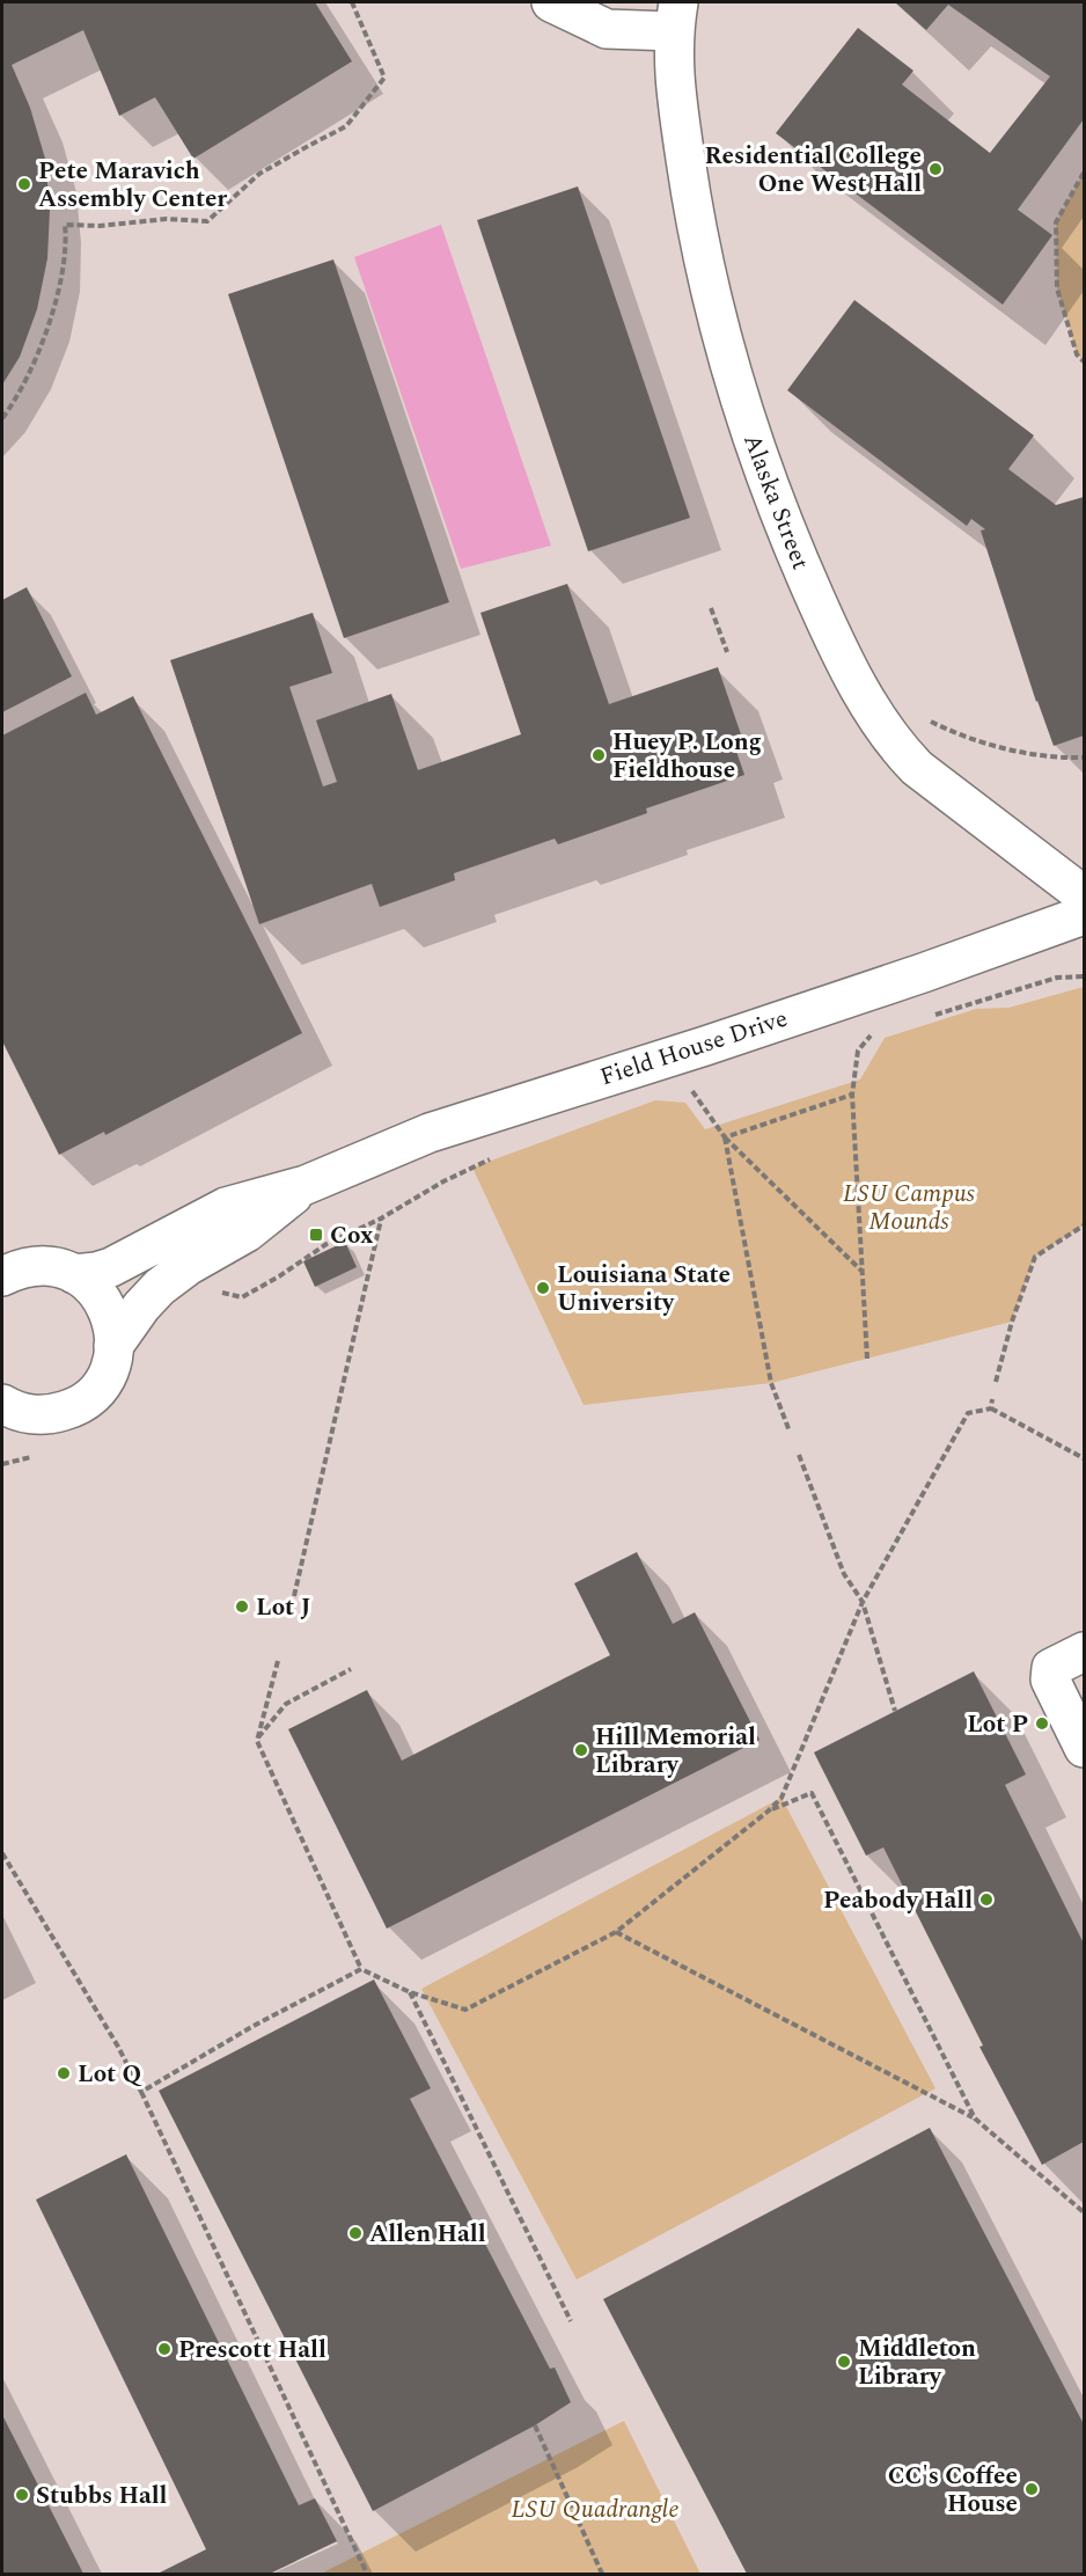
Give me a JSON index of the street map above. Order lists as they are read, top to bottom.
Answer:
{
  "streets": {
    "street": ["Alaska Street", "Field House Drive"]
  },
  "parks": ["LSU Campus Mounds", "LSU Quadrangle"],
  "places": {
    "other": [
      "Residential College One West Hall",
      "Pete Maravich Assembly Center",
      "Huey P. Long Fieldhouse",
      "Louisiana State University",
      "Lot J",
      "Lot P",
      "Hill Memorial Library",
      "Peabody Hall",
      "Lot Q",
      "Allen Hall",
      "Prescott Hall",
      "Middleton Library",
      "CC's Coffee House",
      "Stubbs Hall"
    ],
    "transit": ["Cox"]
  }
}
